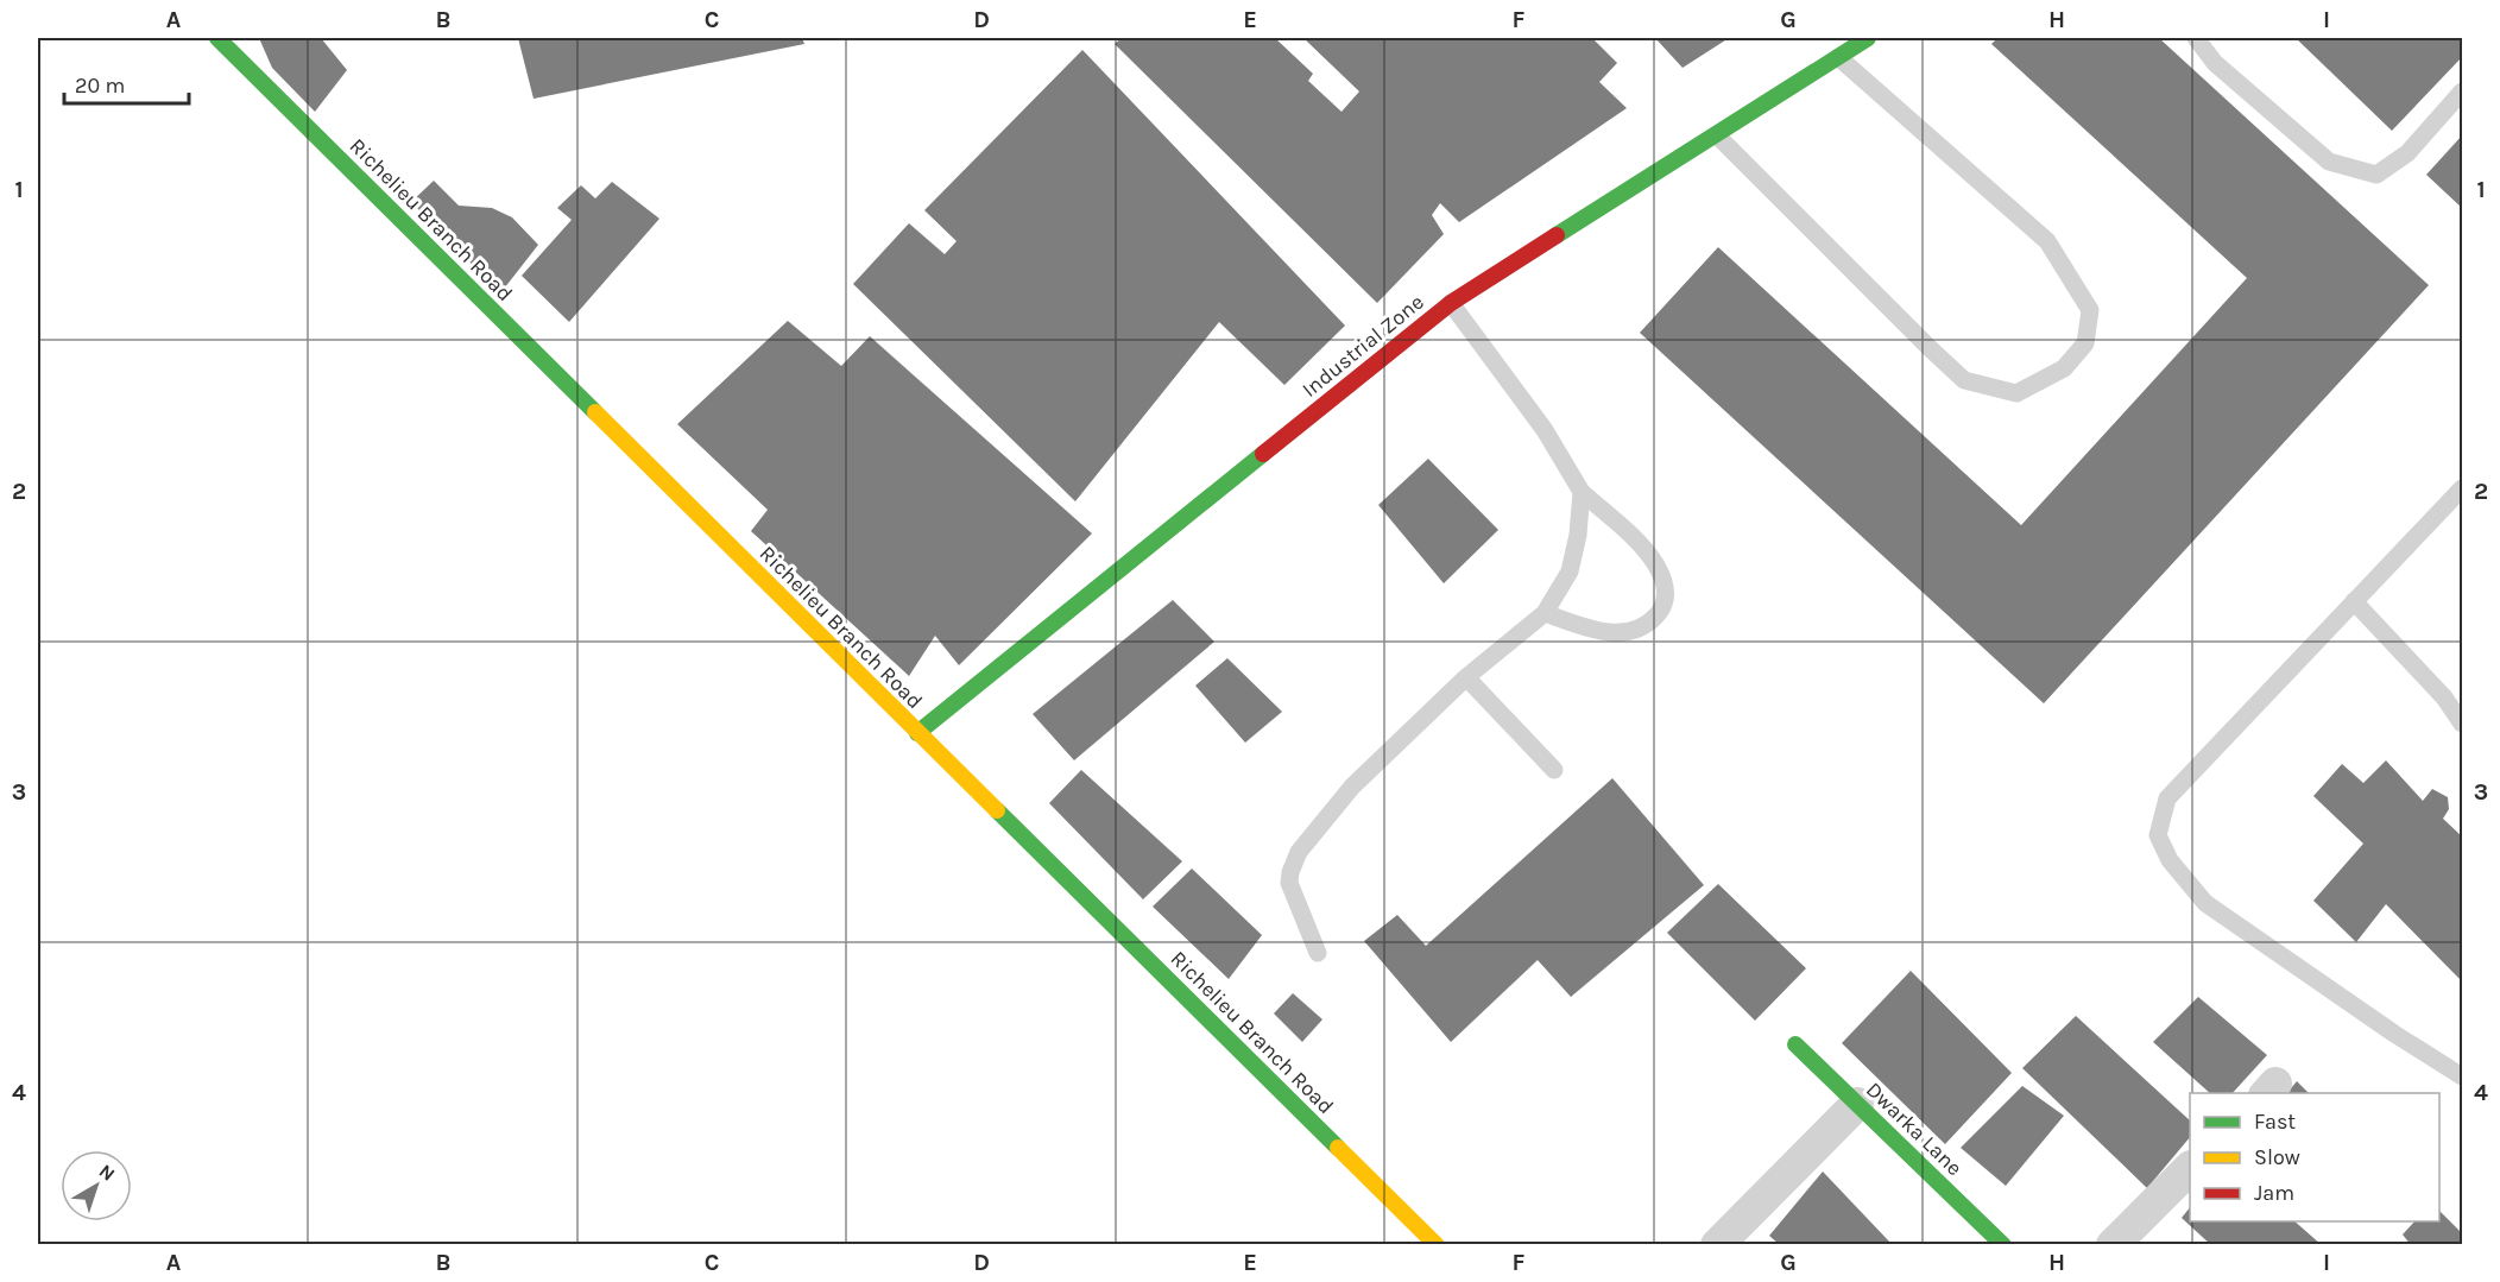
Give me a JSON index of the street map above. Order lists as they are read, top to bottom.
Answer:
{
  "streets": {
    "main road": ["Richelieu Branch Road", "Industrial Zone", "Dwarka Lane"]
  },
  "crossings": [
    ["Richelieu Branch Road", "Industrial Zone"]
  ],
  "legend": ["Fast", "Slow", "Jam"],
  "scale_bar": "20 m",
  "north": "top right",
  "grid": {
    "columns": [
      "A",
      "B",
      "C",
      "D",
      "E",
      "F",
      "G",
      "H",
      "I"
    ],
    "rows": [
      "1",
      "2",
      "3",
      "4"
    ]
  }
}
